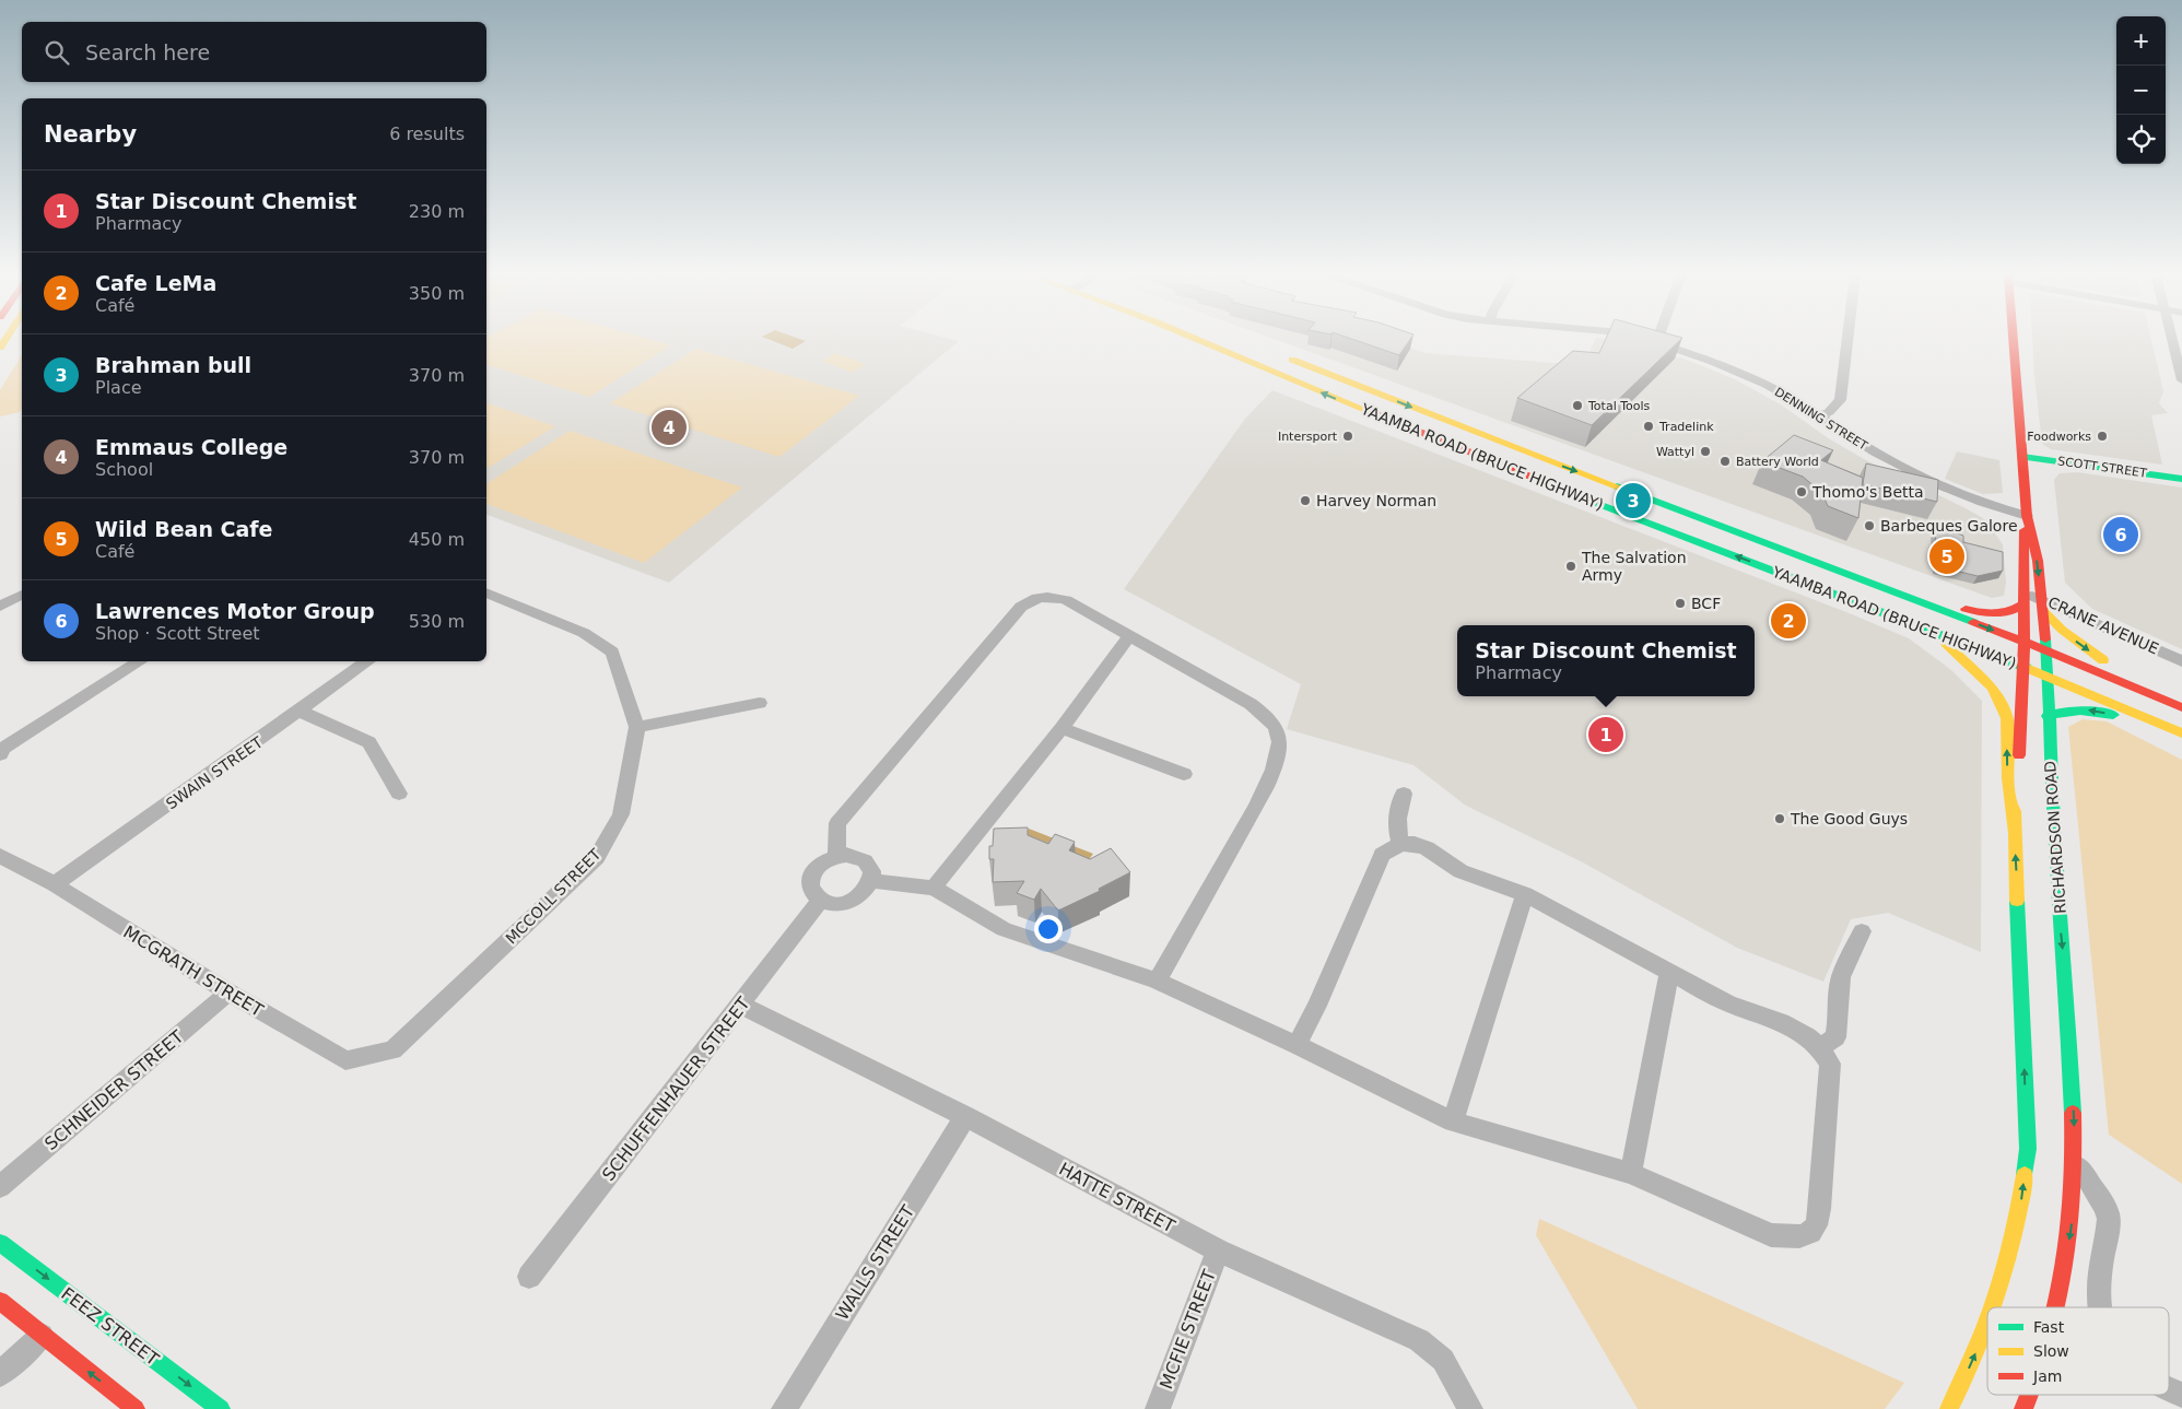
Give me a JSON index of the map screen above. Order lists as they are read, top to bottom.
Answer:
{
  "streets": {
    "main road": [
      "YAAMBA ROAD (BRUCE HIGHWAY)",
      "SCOTT STREET",
      "RICHARDSON ROAD",
      "FEEZ STREET"
    ],
    "street": [
      "DENNING STREET",
      "CRANE AVENUE",
      "SWAIN STREET",
      "MCCOLL STREET",
      "MCGRATH STREET",
      "SCHUFFENHAUER STREET",
      "SCHNEIDER STREET",
      "HATTE STREET",
      "WALLS STREET",
      "MCFIE STREET"
    ]
  },
  "crossings": [
    ["DENNING STREET", "RICHARDSON ROAD"],
    ["YAAMBA ROAD (BRUCE HIGHWAY)", "RICHARDSON ROAD"],
    ["SCOTT STREET", "RICHARDSON ROAD"],
    ["CRANE AVENUE", "RICHARDSON ROAD"],
    ["SWAIN STREET", "MCGRATH STREET"],
    ["MCCOLL STREET", "MCGRATH STREET"],
    ["MCGRATH STREET", "SCHNEIDER STREET"],
    ["SCHUFFENHAUER STREET", "HATTE STREET"],
    ["HATTE STREET", "WALLS STREET"],
    ["HATTE STREET", "MCFIE STREET"]
  ],
  "places": [
    "Total Tools",
    "Tradelink",
    "Intersport",
    "Foodworks",
    "Wattyl",
    "Battery World",
    "Thomo's Betta",
    "Harvey Norman",
    "Barbeques Galore",
    "The Salvation Army",
    "BCF",
    "The Good Guys"
  ],
  "legend": ["Fast", "Slow", "Jam"],
  "page": {
    "map_buttons": ["+", "−"],
    "search": "Search here",
    "heading": ["Nearby", "6 results"],
    "list": [
      {
        "mark": "1",
        "name": "Star Discount Chemist",
        "note": "Pharmacy",
        "value": "230 m"
      },
      {
        "mark": "2",
        "name": "Cafe LeMa",
        "note": "Café",
        "value": "350 m"
      },
      {
        "mark": "3",
        "name": "Brahman bull",
        "note": "Place",
        "value": "370 m"
      },
      {
        "mark": "4",
        "name": "Emmaus College",
        "note": "School",
        "value": "370 m"
      },
      {
        "mark": "5",
        "name": "Wild Bean Cafe",
        "note": "Café",
        "value": "450 m"
      },
      {
        "mark": "6",
        "name": "Lawrences Motor Group",
        "note": "Shop · Scott Street",
        "value": "530 m"
      }
    ],
    "pins": [
      "4",
      "3",
      "6",
      "5",
      "2",
      "1"
    ],
    "popup": ["Star Discount Chemist", "Pharmacy"]
  }
}
